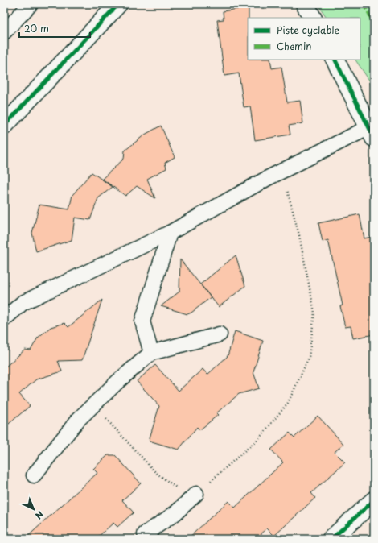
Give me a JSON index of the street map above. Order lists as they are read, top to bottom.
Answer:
{
  "legend": ["Piste cyclable", "Chemin"],
  "scale_bar": "20 m",
  "north": "bottom right"
}
